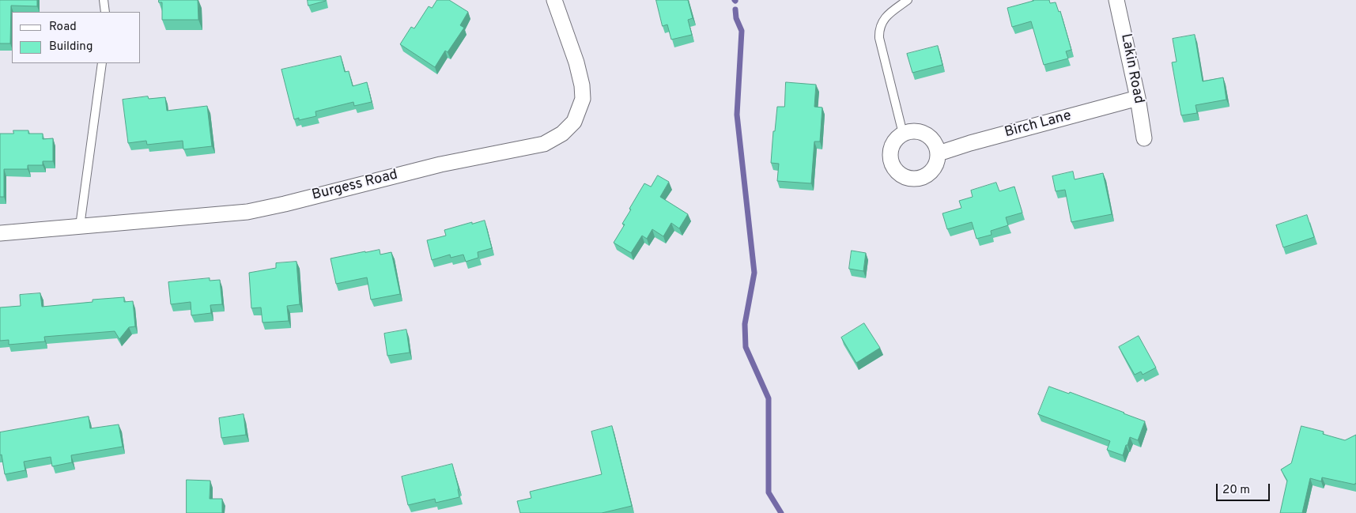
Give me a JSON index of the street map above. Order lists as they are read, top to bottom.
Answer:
{
  "streets": {
    "street": ["Lakin Road", "Birch Lane", "Burgess Road"]
  },
  "crossings": [
    ["Lakin Road", "Birch Lane"]
  ],
  "legend": ["Road", "Building"],
  "scale_bar": "20 m"
}
